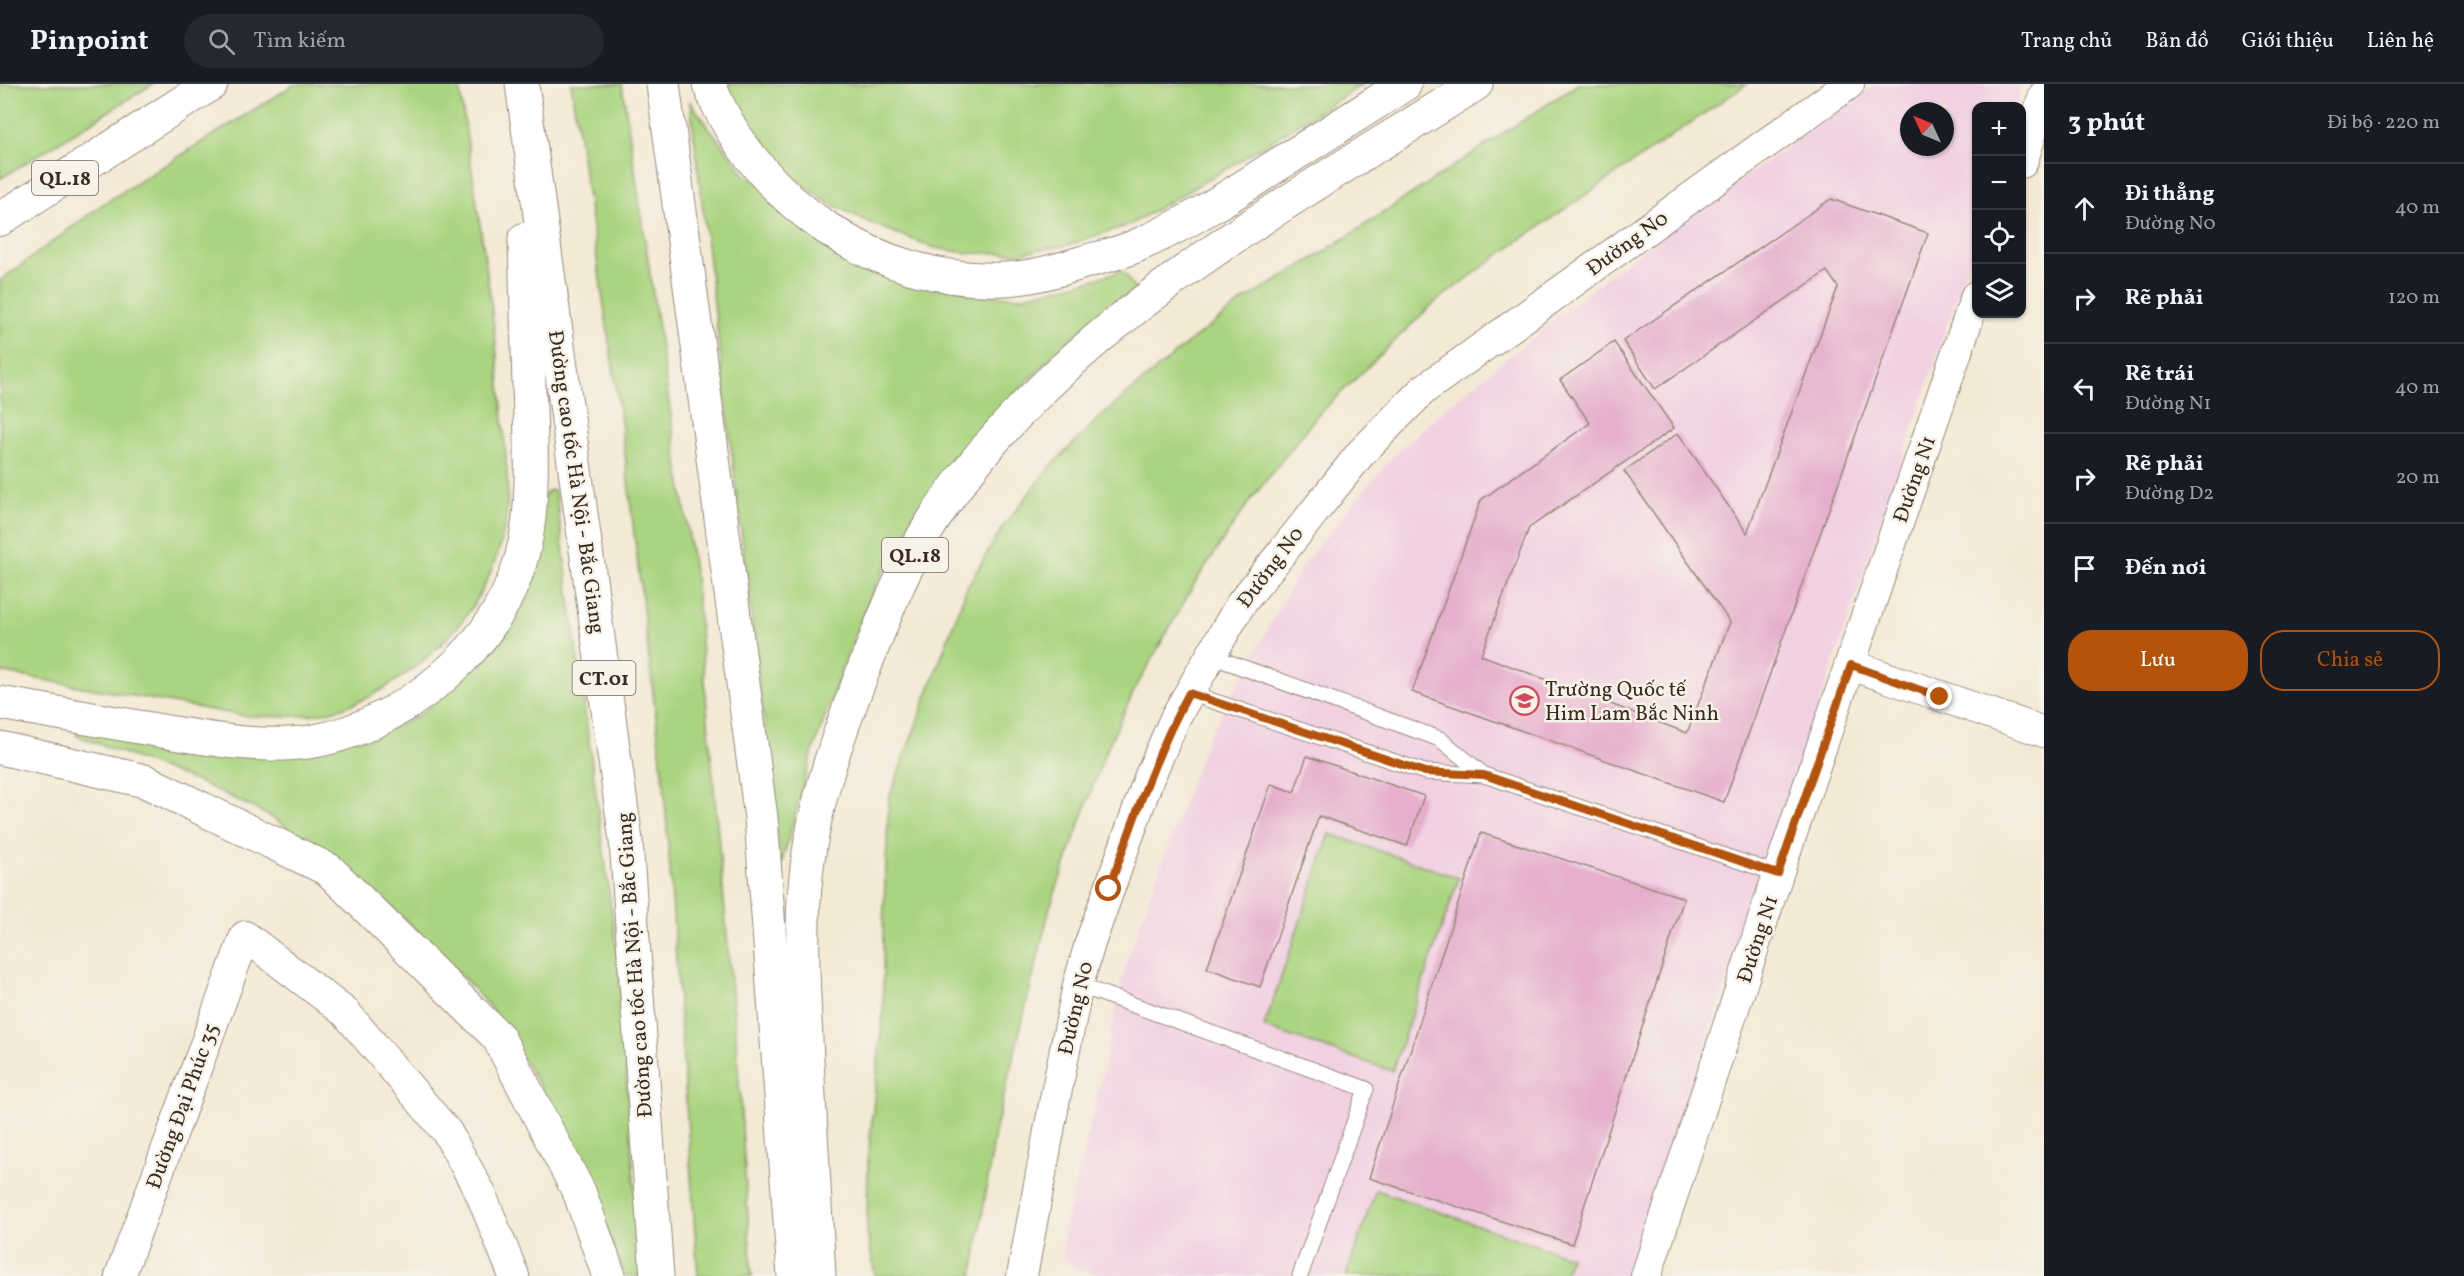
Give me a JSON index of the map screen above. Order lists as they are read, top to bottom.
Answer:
{
  "streets": {
    "highway": ["QL.18", "Đường cao tốc Hà Nội - Bắc Giang", "CT.01"],
    "street": ["Đường N0", "Đường N1", "Đường Đại Phúc 35"]
  },
  "places": {
    "school or university": ["Trường Quốc tế Him Lam Bắc Ninh"]
  },
  "north": "top left",
  "page": {
    "header": "Pinpoint",
    "search": "Tìm kiếm",
    "nav": [
      "Trang chủ",
      "Bản đồ",
      "Giới thiệu",
      "Liên hệ"
    ],
    "heading": ["3 phút", "Đi bộ · 220 m"],
    "map_buttons": ["+", "−"],
    "list": [
      ["Đi thẳng", "Đường N0", "40 m"],
      ["Rẽ phải", "120 m"],
      ["Rẽ trái", "Đường N1", "40 m"],
      ["Rẽ phải", "Đường D2", "20 m"],
      "Đến nơi"
    ],
    "buttons": ["Lưu", "Chia sẻ"]
  }
}
